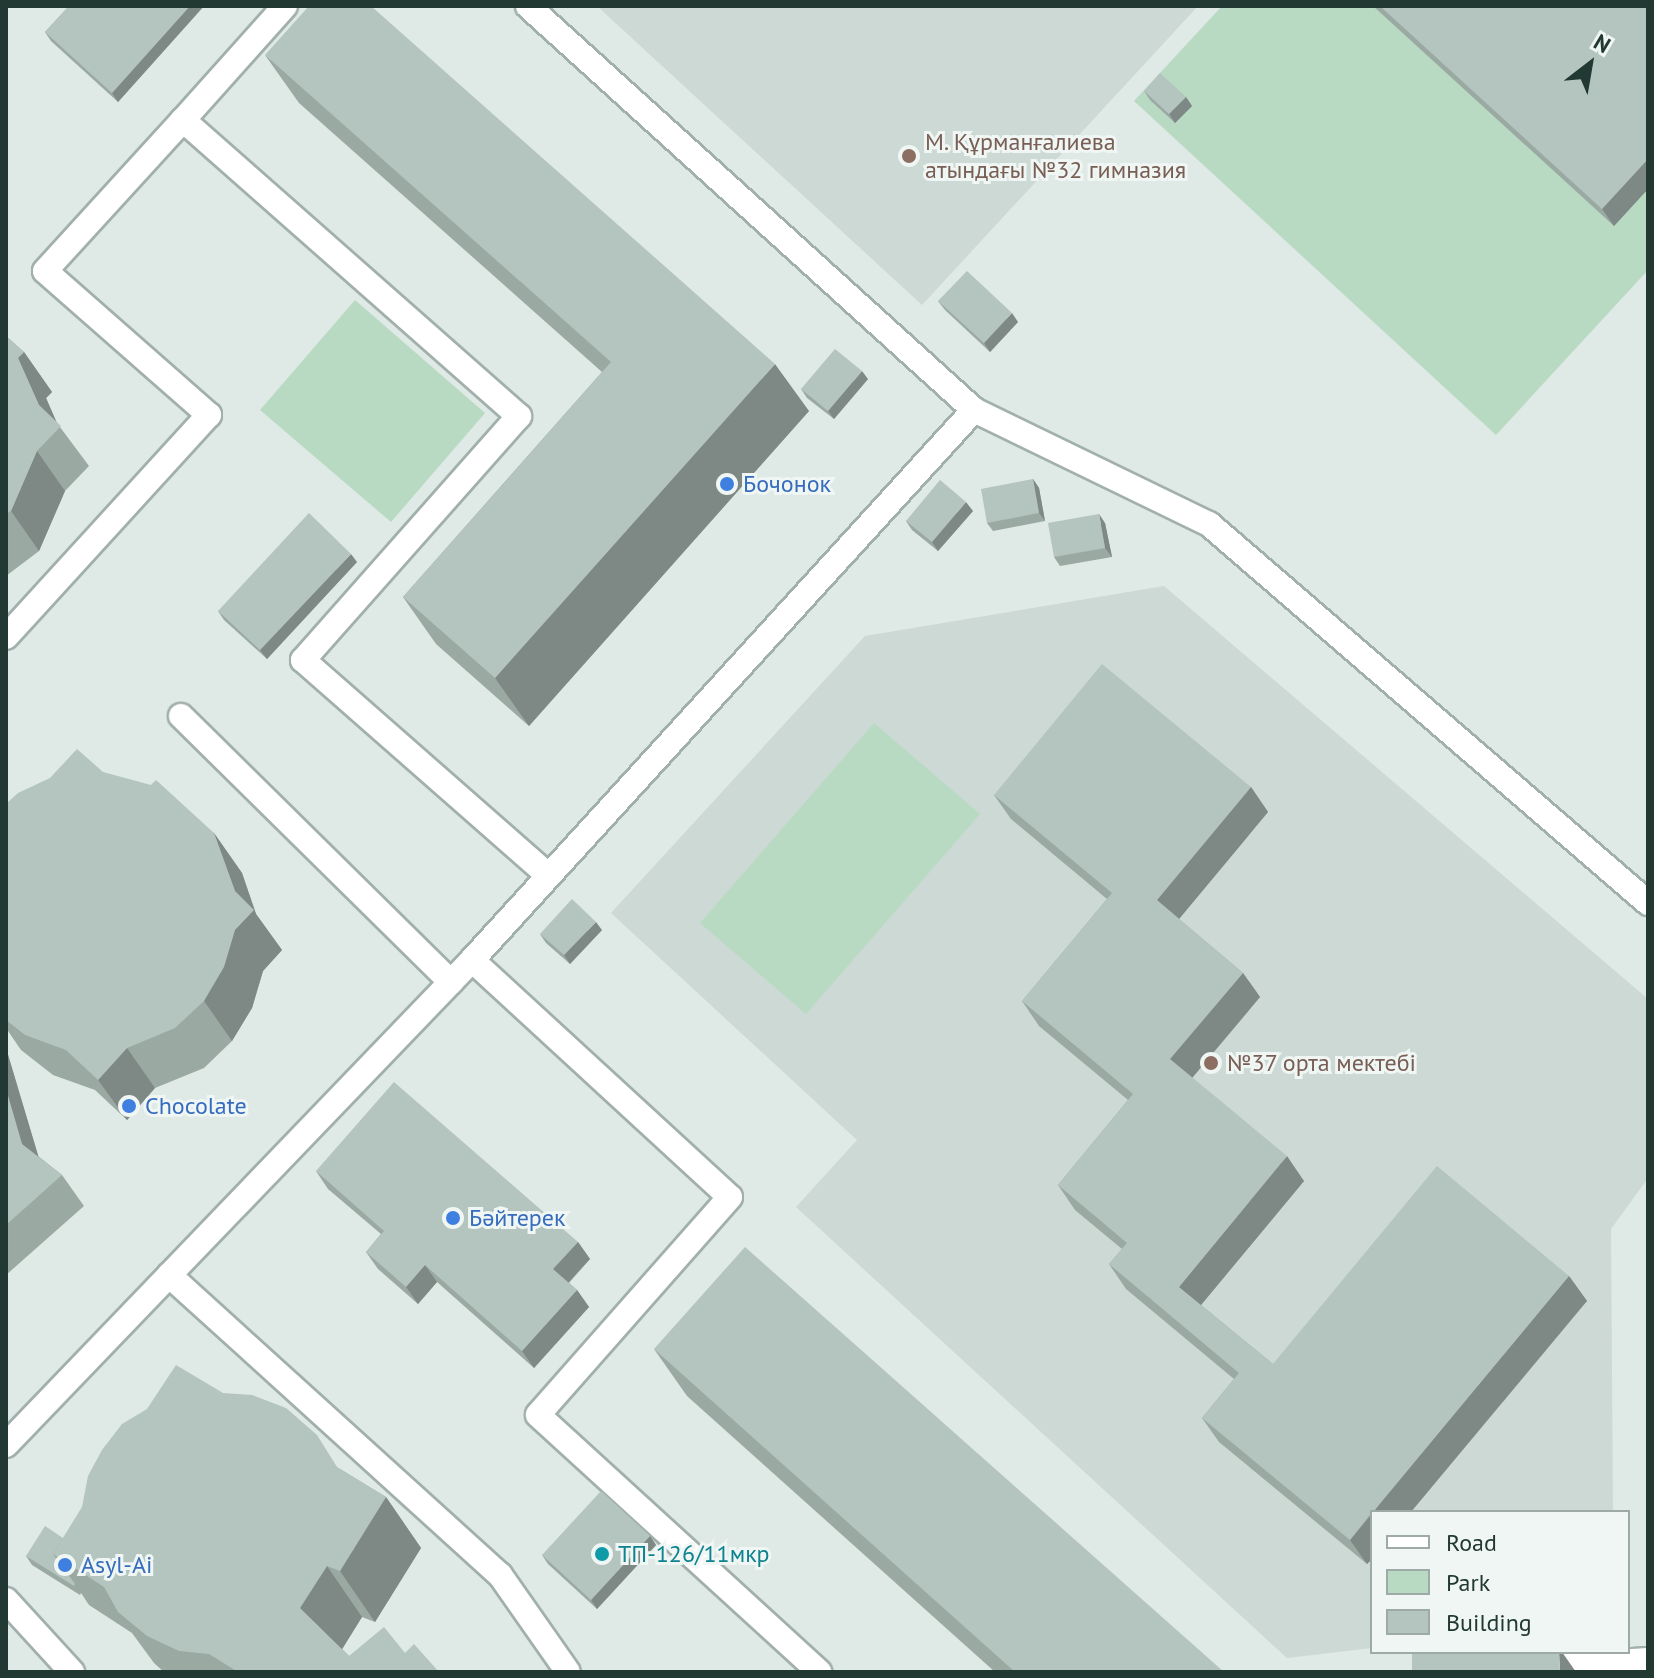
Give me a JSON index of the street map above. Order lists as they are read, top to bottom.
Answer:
{
  "places": [
    "М. Құрманғалиева атындағы №32 гимназия",
    "Бочонок",
    "№37 орта мектебі",
    "Chocolate",
    "Бәйтерек",
    "ТП-126/11мкр",
    "Asyl-Ai"
  ],
  "legend": ["Road", "Park", "Building"],
  "north": "top right"
}
